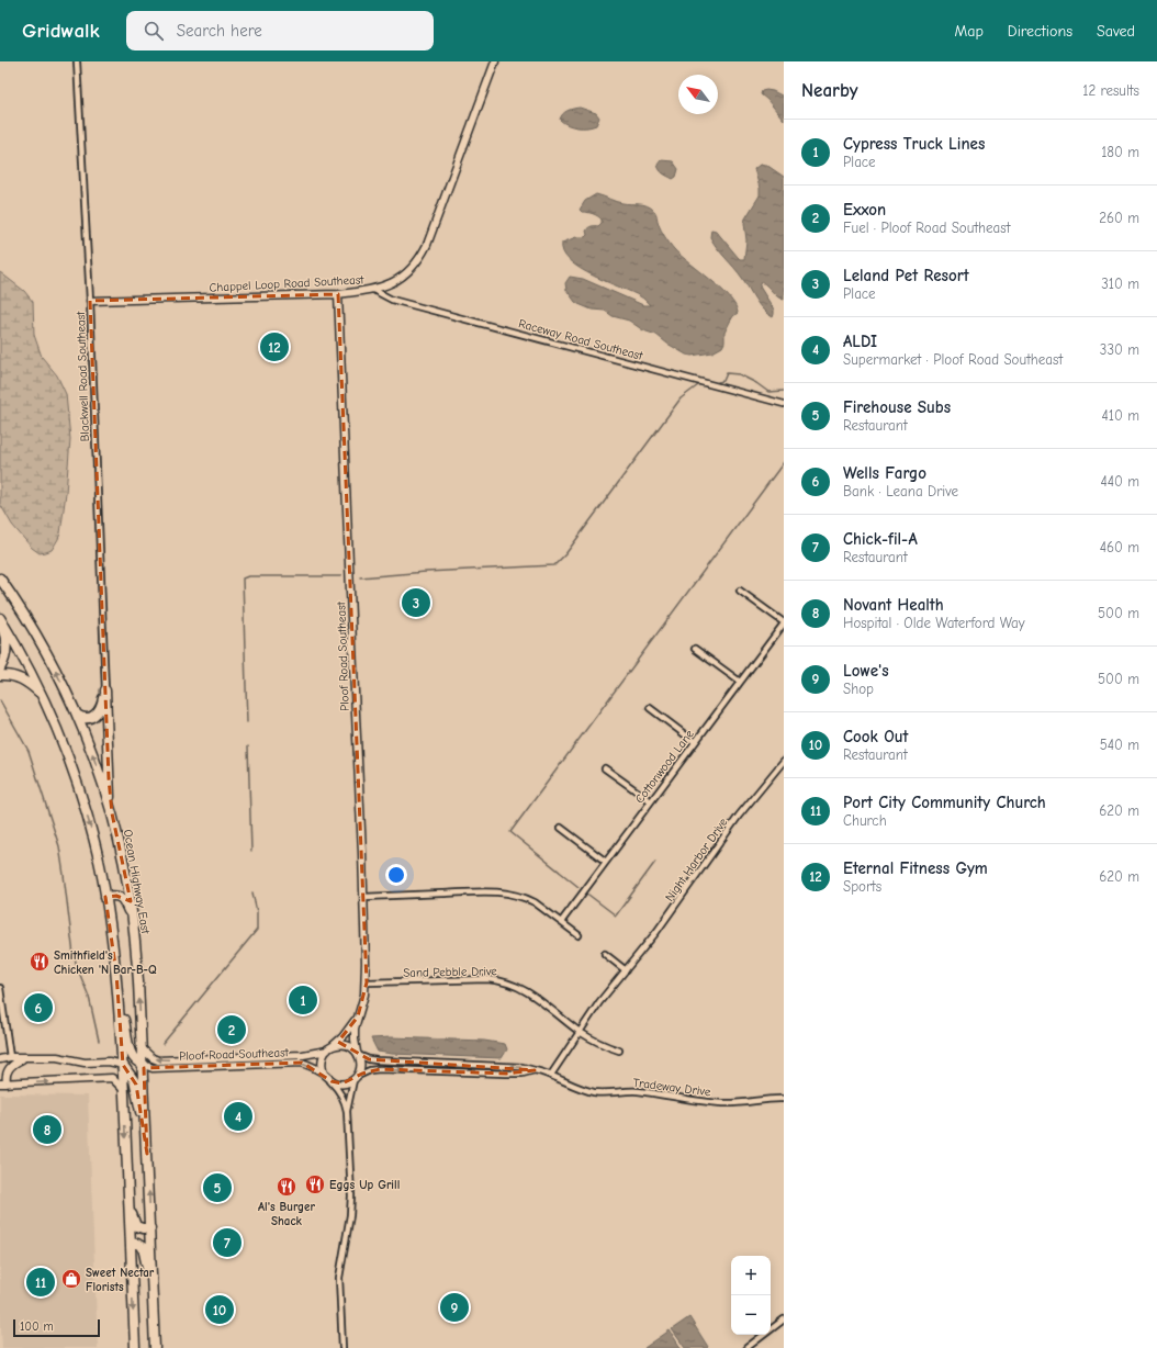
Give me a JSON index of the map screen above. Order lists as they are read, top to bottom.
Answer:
{
  "streets": {
    "highway": ["Ocean Highway East"],
    "street": [
      "Chappel Loop Road Southeast",
      "Raceway Road Southeast",
      "Blackwell Road Southeast",
      "Ploof Road Southeast",
      "Cottonwood Lane",
      "Night Harbor Drive",
      "Sand Pebble Drive",
      "Tradeway Drive"
    ]
  },
  "crossings": [
    ["Chappel Loop Road Southeast", "Raceway Road Southeast"],
    ["Chappel Loop Road Southeast", "Blackwell Road Southeast"],
    ["Chappel Loop Road Southeast", "Ploof Road Southeast"],
    ["Ploof Road Southeast", "Ocean Highway East"],
    ["Ploof Road Southeast", "Sand Pebble Drive"],
    ["Ploof Road Southeast", "Tradeway Drive"],
    ["Night Harbor Drive", "Sand Pebble Drive"],
    ["Night Harbor Drive", "Tradeway Drive"]
  ],
  "places": {
    "restaurant": ["Smithfield's Chicken 'N Bar-B-Q", "Eggs Up Grill", "Al's Burger Shack"],
    "shop": ["Sweet Nectar Florists"]
  },
  "scale_bar": "100 m",
  "north": "top left",
  "page": {
    "header": "Gridwalk",
    "search": "Search here",
    "nav": ["Map", "Directions", "Saved"],
    "heading": ["Nearby", "12 results"],
    "list": [
      {
        "mark": "1",
        "name": "Cypress Truck Lines",
        "note": "Place",
        "value": "180 m"
      },
      {
        "mark": "2",
        "name": "Exxon",
        "note": "Fuel · Ploof Road Southeast",
        "value": "260 m"
      },
      {
        "mark": "3",
        "name": "Leland Pet Resort",
        "note": "Place",
        "value": "310 m"
      },
      {
        "mark": "4",
        "name": "ALDI",
        "note": "Supermarket · Ploof Road Southeast",
        "value": "330 m"
      },
      {
        "mark": "5",
        "name": "Firehouse Subs",
        "note": "Restaurant",
        "value": "410 m"
      },
      {
        "mark": "6",
        "name": "Wells Fargo",
        "note": "Bank · Leana Drive",
        "value": "440 m"
      },
      {
        "mark": "7",
        "name": "Chick-fil-A",
        "note": "Restaurant",
        "value": "460 m"
      },
      {
        "mark": "8",
        "name": "Novant Health",
        "note": "Hospital · Olde Waterford Way",
        "value": "500 m"
      },
      {
        "mark": "9",
        "name": "Lowe's",
        "note": "Shop",
        "value": "500 m"
      },
      {
        "mark": "10",
        "name": "Cook Out",
        "note": "Restaurant",
        "value": "540 m"
      },
      {
        "mark": "11",
        "name": "Port City Community Church",
        "note": "Church",
        "value": "620 m"
      },
      {
        "mark": "12",
        "name": "Eternal Fitness Gym",
        "note": "Sports",
        "value": "620 m"
      }
    ],
    "pins": [
      "12",
      "3",
      "1",
      "6",
      "2",
      "4",
      "8",
      "5",
      "7",
      "11",
      "9",
      "10"
    ],
    "map_buttons": ["+", "−"],
    "scale": "100 m"
  }
}
